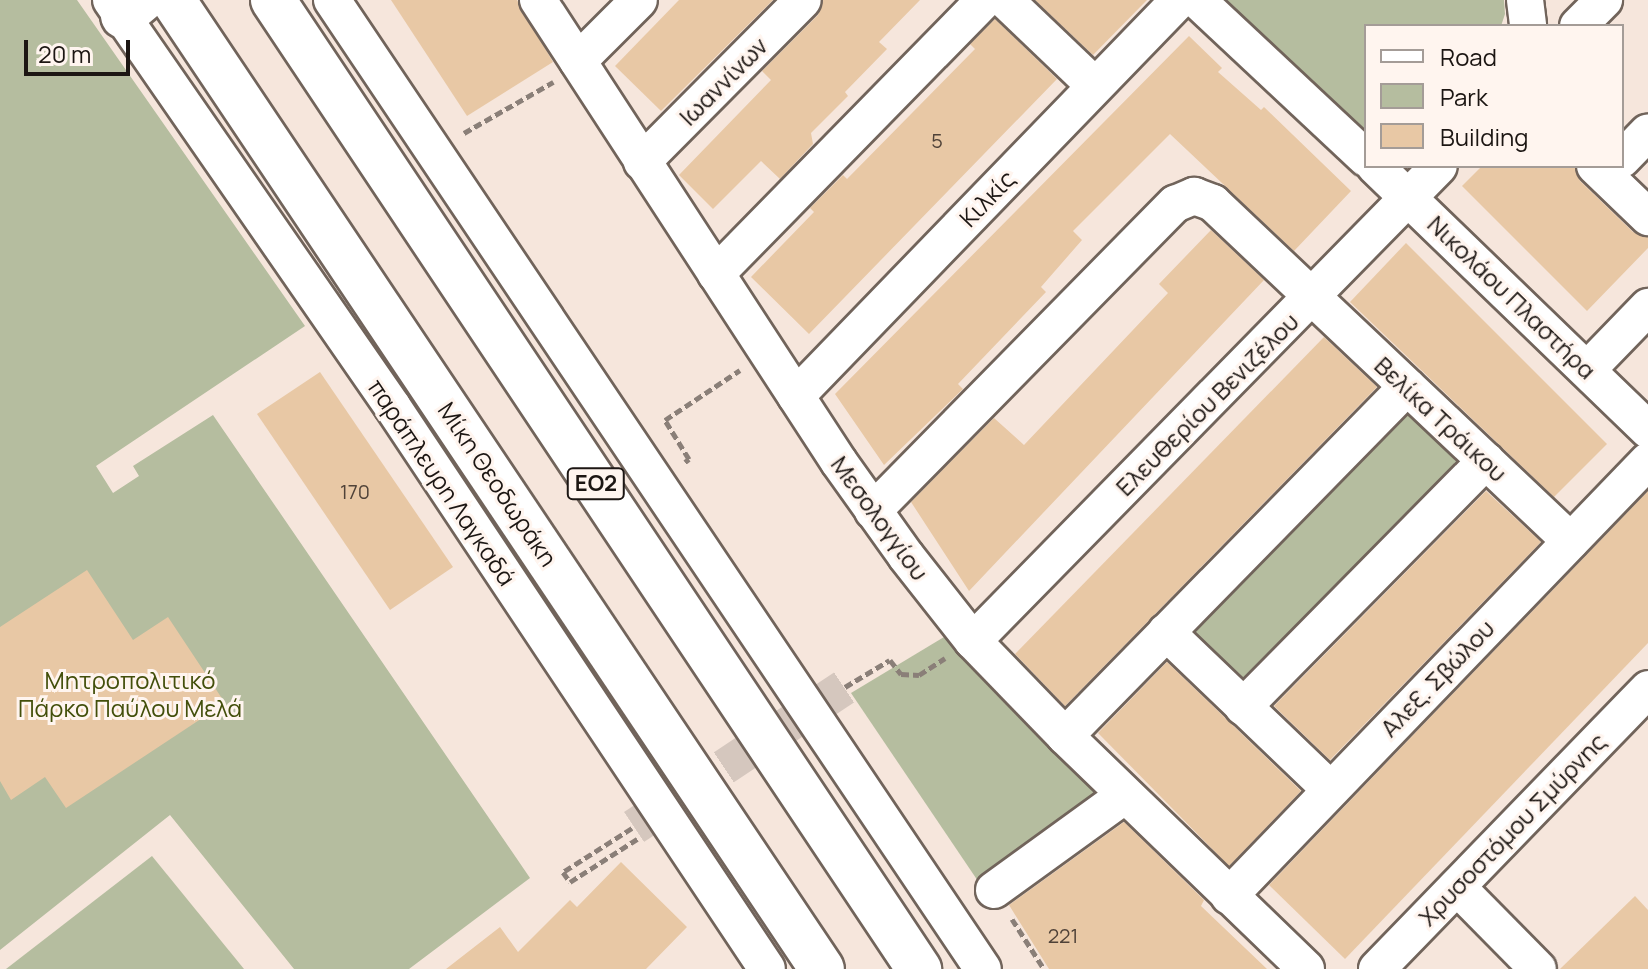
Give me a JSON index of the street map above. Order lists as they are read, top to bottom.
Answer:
{
  "streets": {
    "highway": ["Μίκη Θεοδωράκη", "ΕΟ2"],
    "street": [
      "Ιωαννίνων",
      "Κιλκίς",
      "Νικολάου Πλαστήρα",
      "Ελευθερίου Βενιζέλου",
      "Βελίκα Τράικου",
      "παράπλευρη Λαγκαδά",
      "Μεσολογγίου",
      "Αλεξ. Σβώλου",
      "Χρυσοστόμου Σμύρνης"
    ]
  },
  "crossings": [
    ["Ιωαννίνων", "Μεσολογγίου"],
    ["Κιλκίς", "Μεσολογγίου"],
    ["Νικολάου Πλαστήρα", "Ελευθερίου Βενιζέλου"],
    ["Ελευθερίου Βενιζέλου", "Βελίκα Τράικου"],
    ["Ελευθερίου Βενιζέλου", "Μεσολογγίου"],
    ["Βελίκα Τράικου", "Μεσολογγίου"],
    ["Βελίκα Τράικου", "Αλεξ. Σβώλου"],
    ["Μεσολογγίου", "Αλεξ. Σβώλου"]
  ],
  "parks": ["Μητροπολιτικό Πάρκο Παύλου Μελά"],
  "house_numbers": ["5", "170", "221"],
  "legend": ["Road", "Park", "Building"],
  "scale_bar": "20 m"
}
